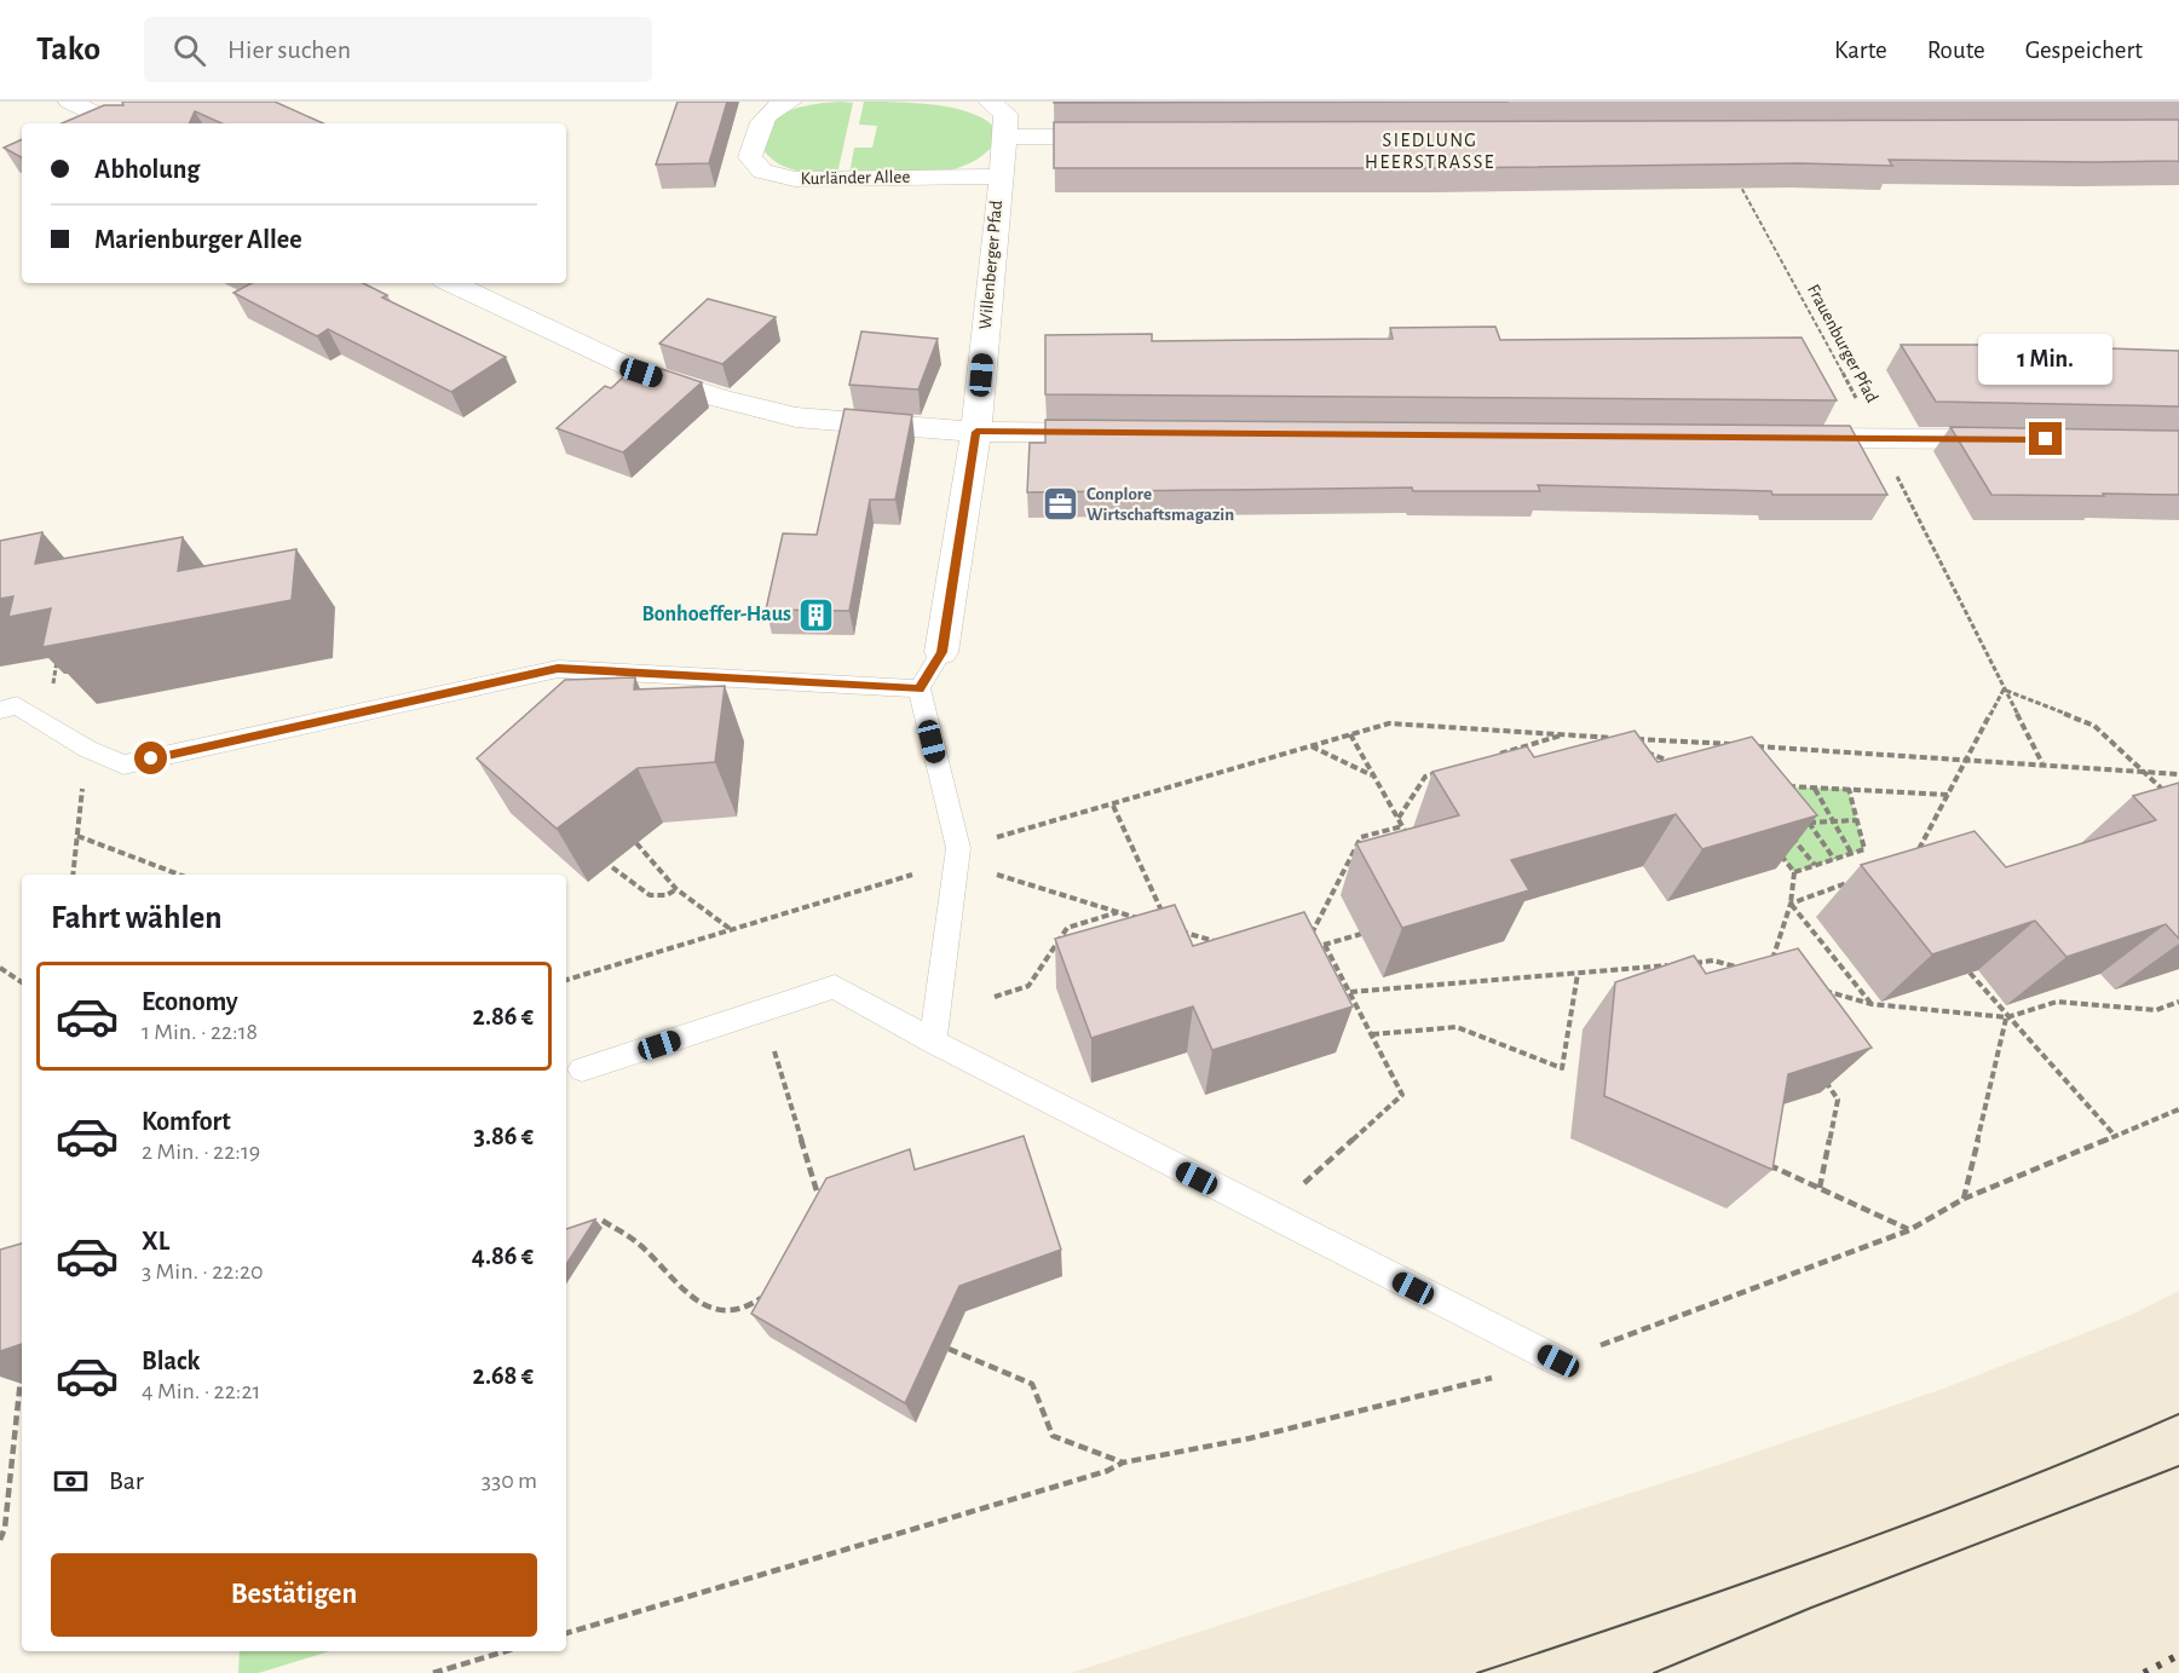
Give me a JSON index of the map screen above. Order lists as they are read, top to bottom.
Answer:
{
  "streets": {
    "street": ["Kurländer Allee", "Willenberger Pfad"],
    "path": ["Frauenburger Pfad"]
  },
  "crossings": [
    ["Kurländer Allee", "Willenberger Pfad"]
  ],
  "districts": ["SIEDLUNG HEERSTRASSE"],
  "places": {
    "office": ["Conplore Wirtschaftsmagazin"],
    "building": ["Bonhoeffer-Haus"]
  },
  "page": {
    "header": "Tako",
    "search": "Hier suchen",
    "nav": ["Karte", "Route", "Gespeichert"],
    "banner": ["Abholung", "Marienburger Allee"],
    "bubble": "1 Min.",
    "heading": "Fahrt wählen",
    "list": [
      {
        "name": "Economy",
        "note": "1 Min. · 22:18",
        "value": "2.86 €"
      },
      {
        "name": "Komfort",
        "note": "2 Min. · 22:19",
        "value": "3.86 €"
      },
      {
        "name": "XL",
        "note": "3 Min. · 22:20",
        "value": "4.86 €"
      },
      {
        "name": "Black",
        "note": "4 Min. · 22:21",
        "value": "2.68 €"
      }
    ],
    "pay": ["Bar", "330 m"],
    "buttons": "Bestätigen"
  }
}
